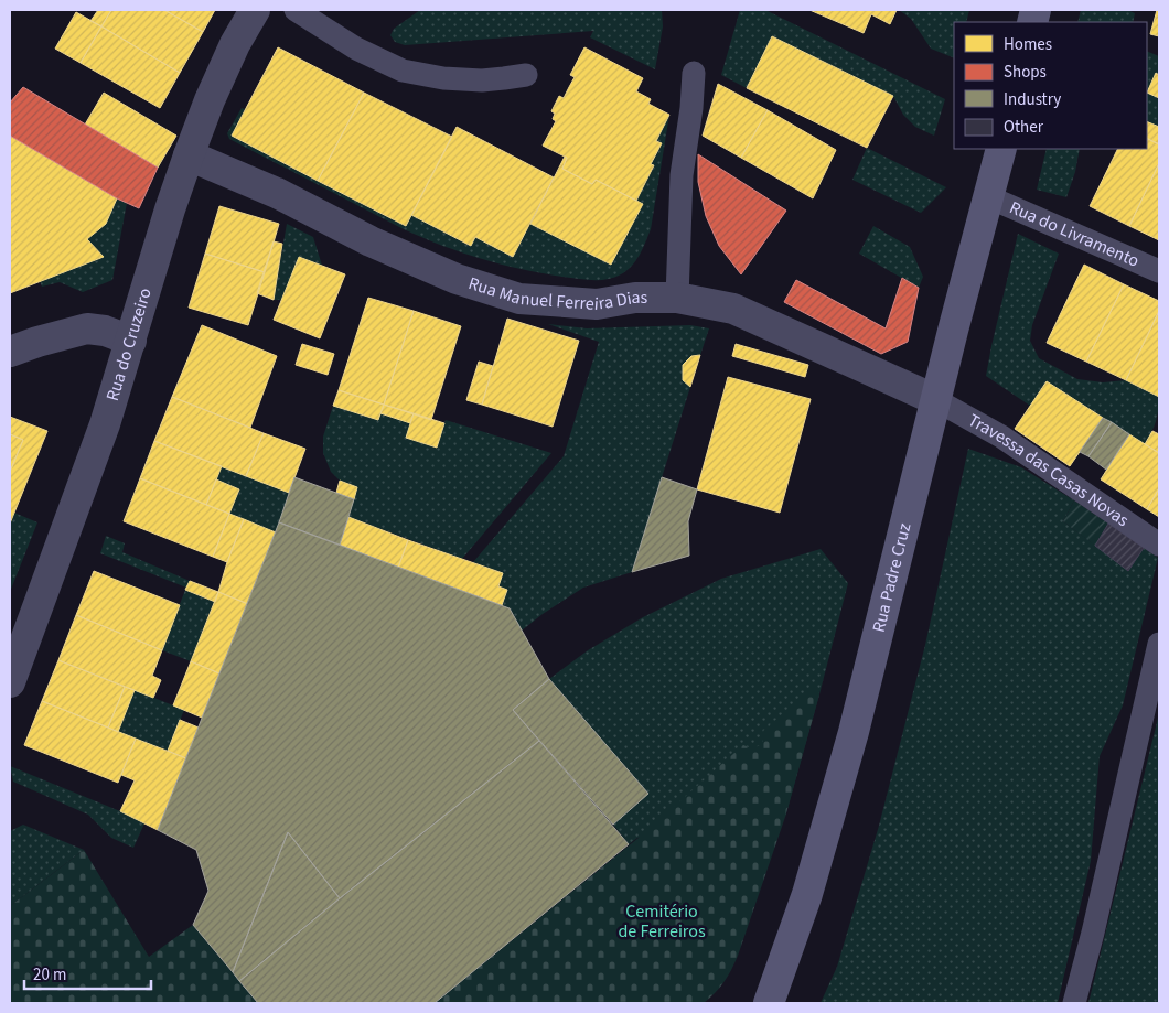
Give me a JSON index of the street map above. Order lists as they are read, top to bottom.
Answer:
{
  "streets": {
    "street": ["Rua Manuel Ferreira Dias", "Rua do Cruzeiro", "Rua Padre Cruz"],
    "lane": ["Rua do Livramento", "Travessa das Casas Novas"]
  },
  "crossings": [
    ["Rua do Livramento", "Rua Padre Cruz"],
    ["Rua Manuel Ferreira Dias", "Rua do Cruzeiro"],
    ["Rua Manuel Ferreira Dias", "Travessa das Casas Novas"],
    ["Rua Manuel Ferreira Dias", "Rua Padre Cruz"],
    ["Travessa das Casas Novas", "Rua Padre Cruz"]
  ],
  "parks": ["Cemitério de Ferreiros"],
  "legend": [
    "Homes",
    "Shops",
    "Industry",
    "Other"
  ],
  "scale_bar": "20 m"
}
